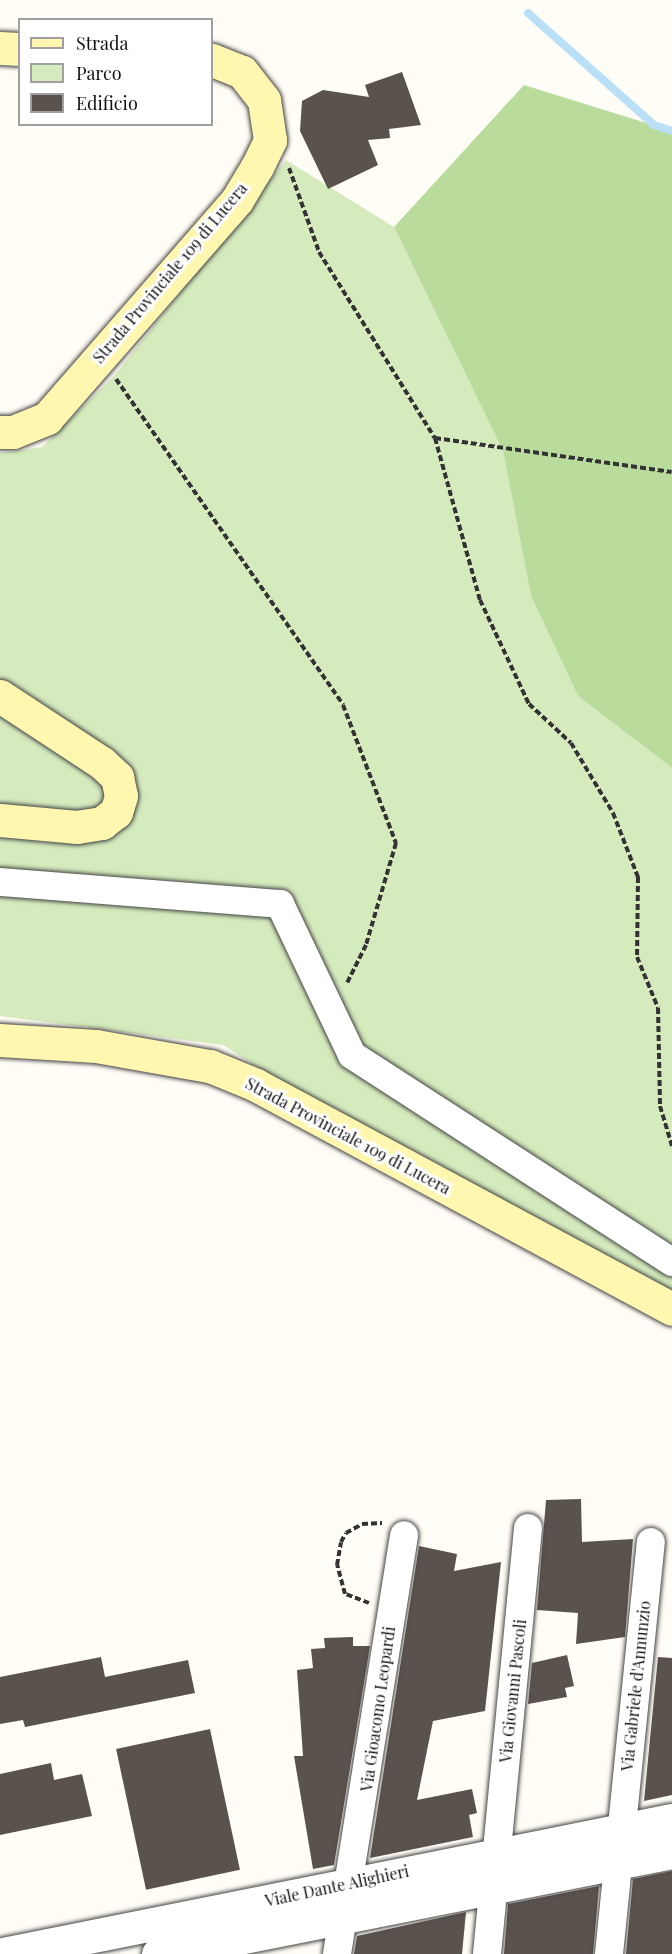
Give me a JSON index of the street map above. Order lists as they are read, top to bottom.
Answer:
{
  "streets": {
    "main road": ["Strada Provinciale 109 di Lucera"],
    "street": [
      "Via Gabriele d'Annunzio",
      "Via Giovanni Pascoli",
      "Via Gioacomo Leopardi",
      "Viale Dante Alighieri"
    ]
  },
  "crossings": [
    ["Via Gabriele d'Annunzio", "Viale Dante Alighieri"],
    ["Via Giovanni Pascoli", "Viale Dante Alighieri"],
    ["Via Gioacomo Leopardi", "Viale Dante Alighieri"]
  ],
  "legend": ["Strada", "Parco", "Edificio"]
}
